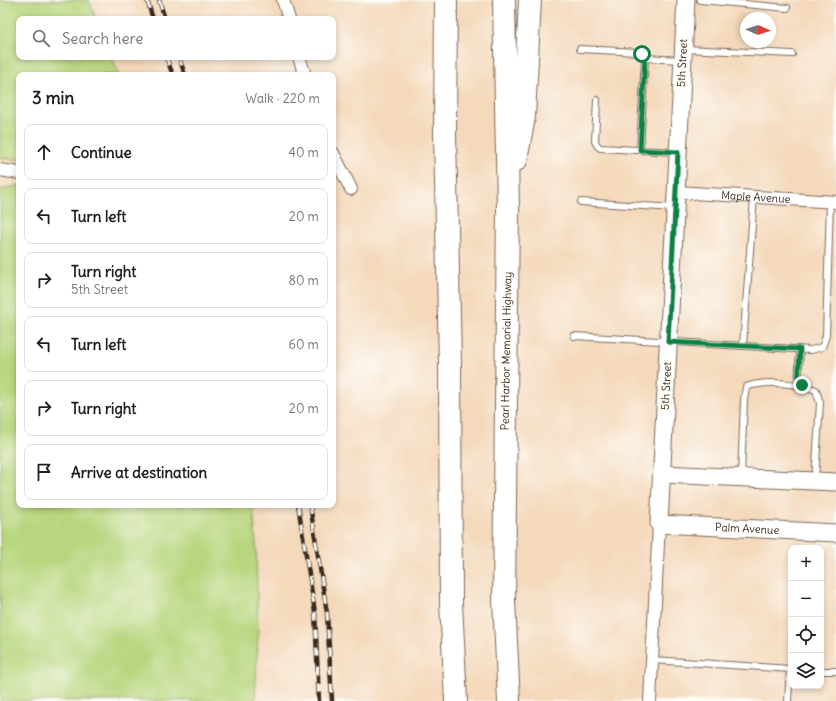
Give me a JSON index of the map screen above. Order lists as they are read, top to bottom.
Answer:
{
  "streets": {
    "highway": ["Pearl Harbor Memorial Highway"],
    "street": ["5th Street", "Maple Avenue", "Palm Avenue"]
  },
  "crossings": [
    ["5th Street", "Maple Avenue"],
    ["5th Street", "Palm Avenue"]
  ],
  "north": "right",
  "page": {
    "search": "Search here",
    "heading": ["3 min", "Walk · 220 m"],
    "list": [
      ["Continue", "40 m"],
      ["Turn left", "20 m"],
      ["Turn right", "5th Street", "80 m"],
      ["Turn left", "60 m"],
      ["Turn right", "20 m"],
      "Arrive at destination"
    ],
    "map_buttons": ["+", "−"]
  }
}
